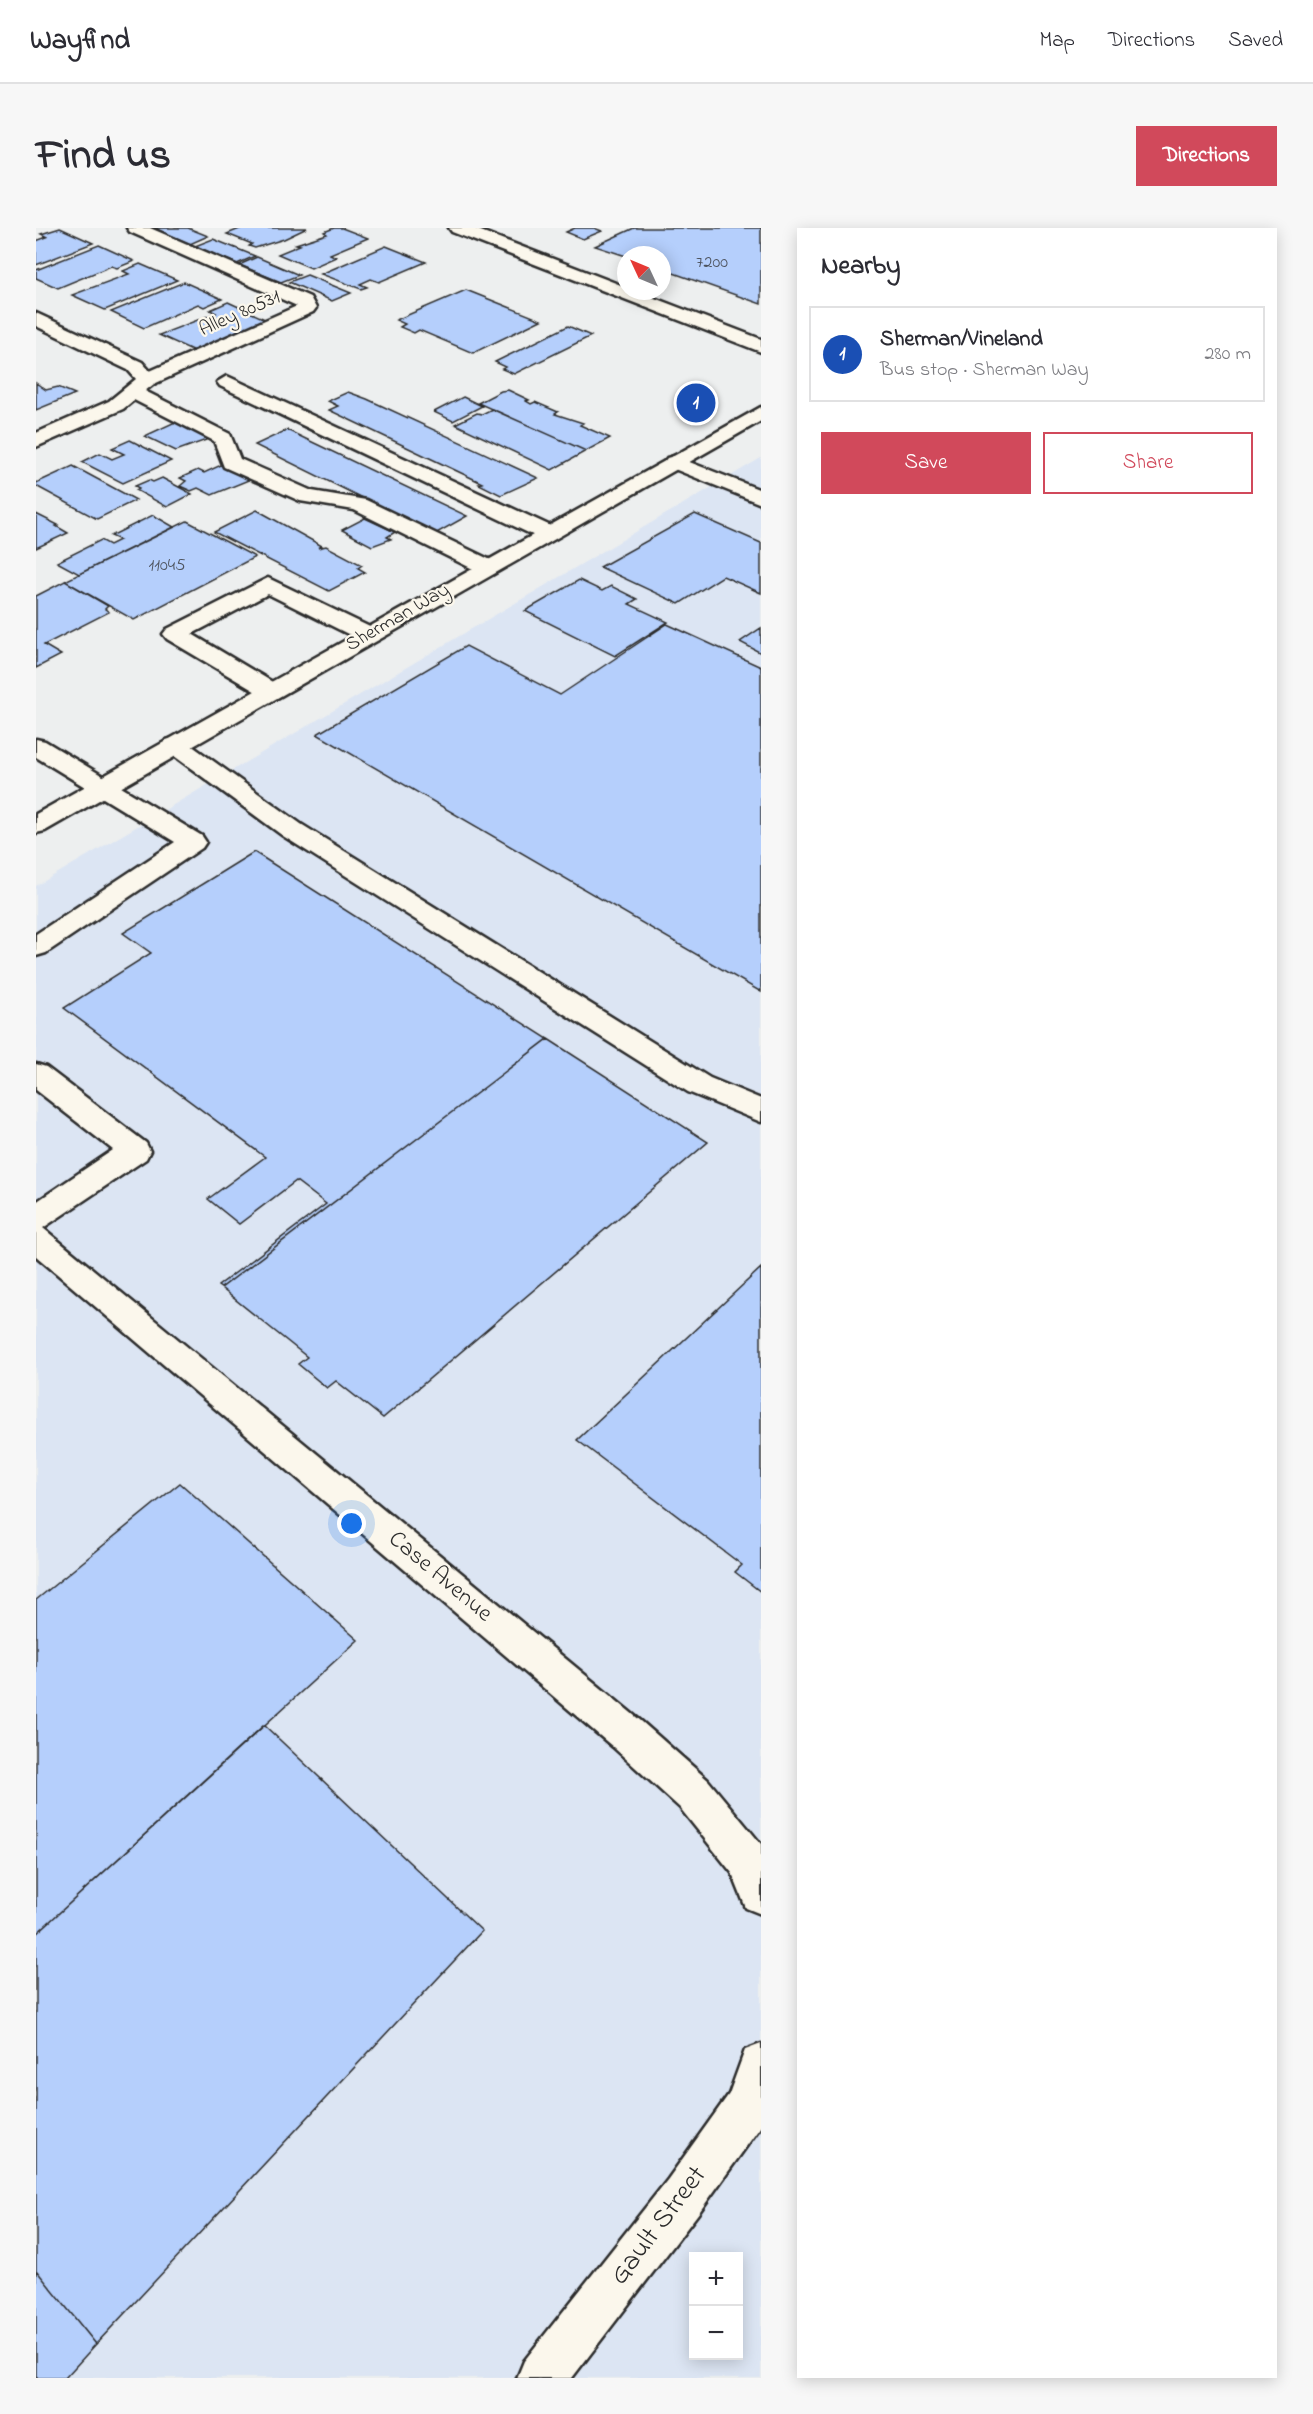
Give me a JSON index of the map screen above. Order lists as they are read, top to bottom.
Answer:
{
  "streets": {
    "main road": [
      "Alley 80531",
      "Sherman Way",
      "Case Avenue",
      "Gault Street"
    ]
  },
  "house_numbers": ["7200", "11045"],
  "north": "top left",
  "page": {
    "header": "Wayfind",
    "nav": ["Map", "Directions", "Saved"],
    "title": "Find us",
    "buttons": [
      "Directions",
      ["Save", "Share"]
    ],
    "heading": "Nearby",
    "list": [
      {
        "mark": "1",
        "name": "Sherman/Vineland",
        "note": "Bus stop · Sherman Way",
        "value": "280 m"
      }
    ],
    "pins": "1",
    "map_buttons": ["+", "−"]
  }
}
